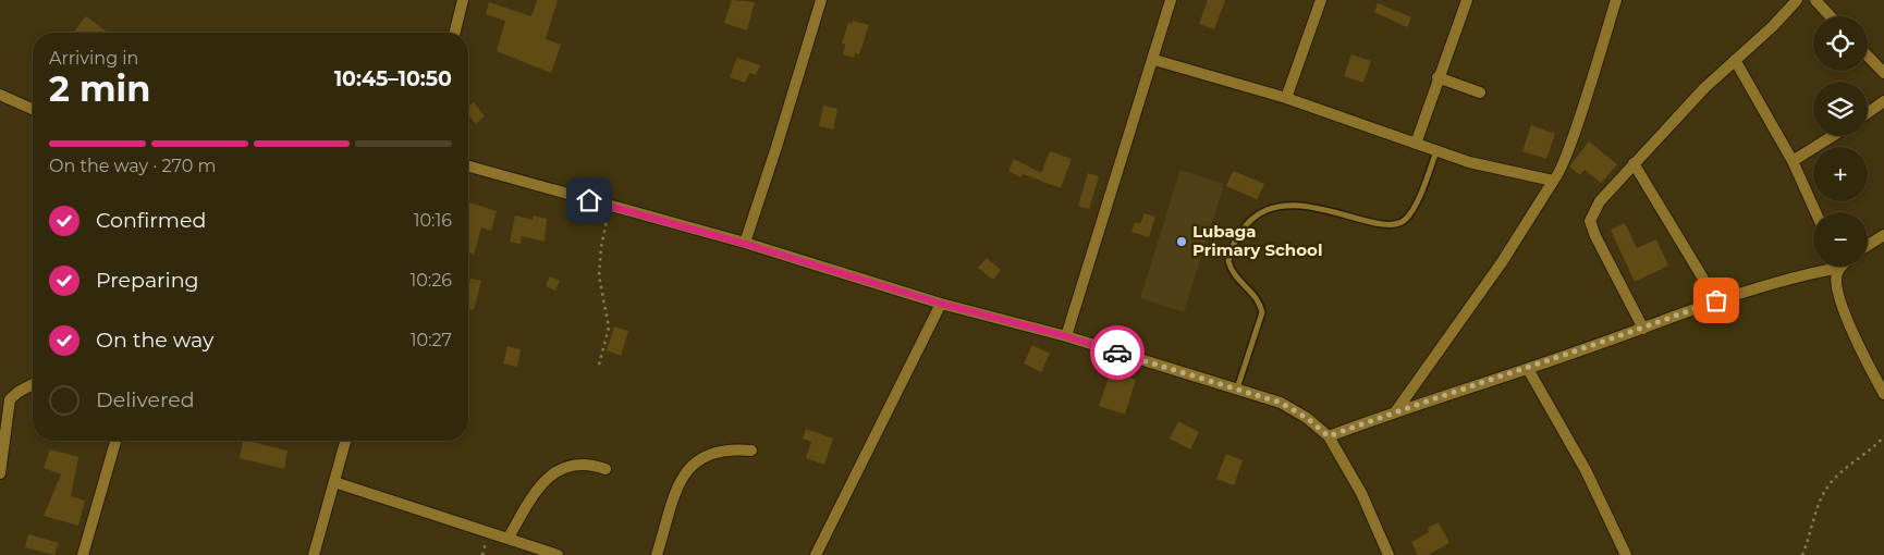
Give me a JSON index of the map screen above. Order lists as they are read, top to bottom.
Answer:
{
  "places": ["Lubaga Primary School"],
  "page": {
    "map_buttons": ["+", "−"],
    "heading": ["2 min", "Arriving in", "10:45–10:50"],
    "bar": "On the way · 270 m",
    "list": [
      ["Confirmed", "10:16"],
      ["Preparing", "10:26"],
      ["On the way", "10:27"],
      "Delivered"
    ]
  }
}
